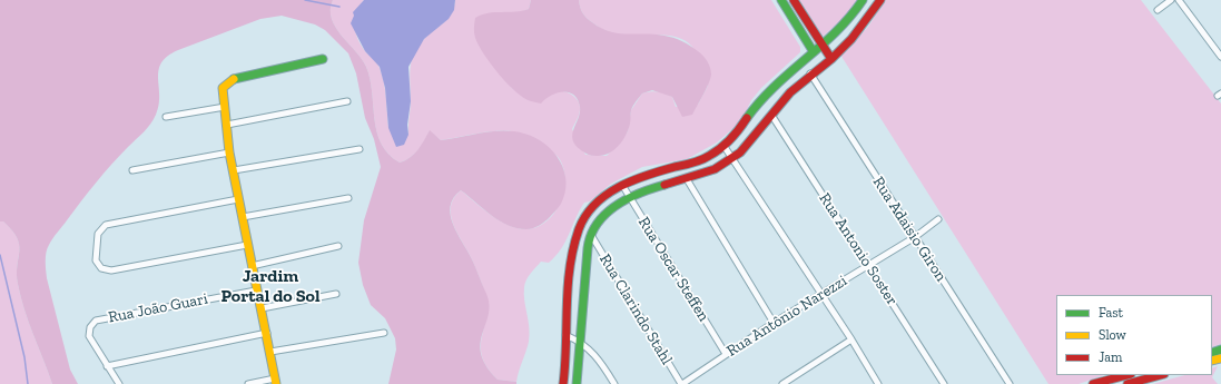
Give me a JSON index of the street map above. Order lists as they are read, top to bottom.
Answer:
{
  "streets": {
    "street": [
      "Rua Adaisio Giron",
      "Rua Antonio Soster",
      "Rua Oscar Steffen",
      "Rua João Guari",
      "Rua Clarindo Stahl",
      "Rua Antônio Narezzi"
    ]
  },
  "crossings": [
    ["Rua Adaisio Giron", "Rua Antônio Narezzi"],
    ["Rua Antonio Soster", "Rua Antônio Narezzi"],
    ["Rua Oscar Steffen", "Rua Antônio Narezzi"],
    ["Rua Clarindo Stahl", "Rua Antônio Narezzi"]
  ],
  "districts": ["Jardim Portal do Sol"],
  "legend": ["Fast", "Slow", "Jam"]
}
